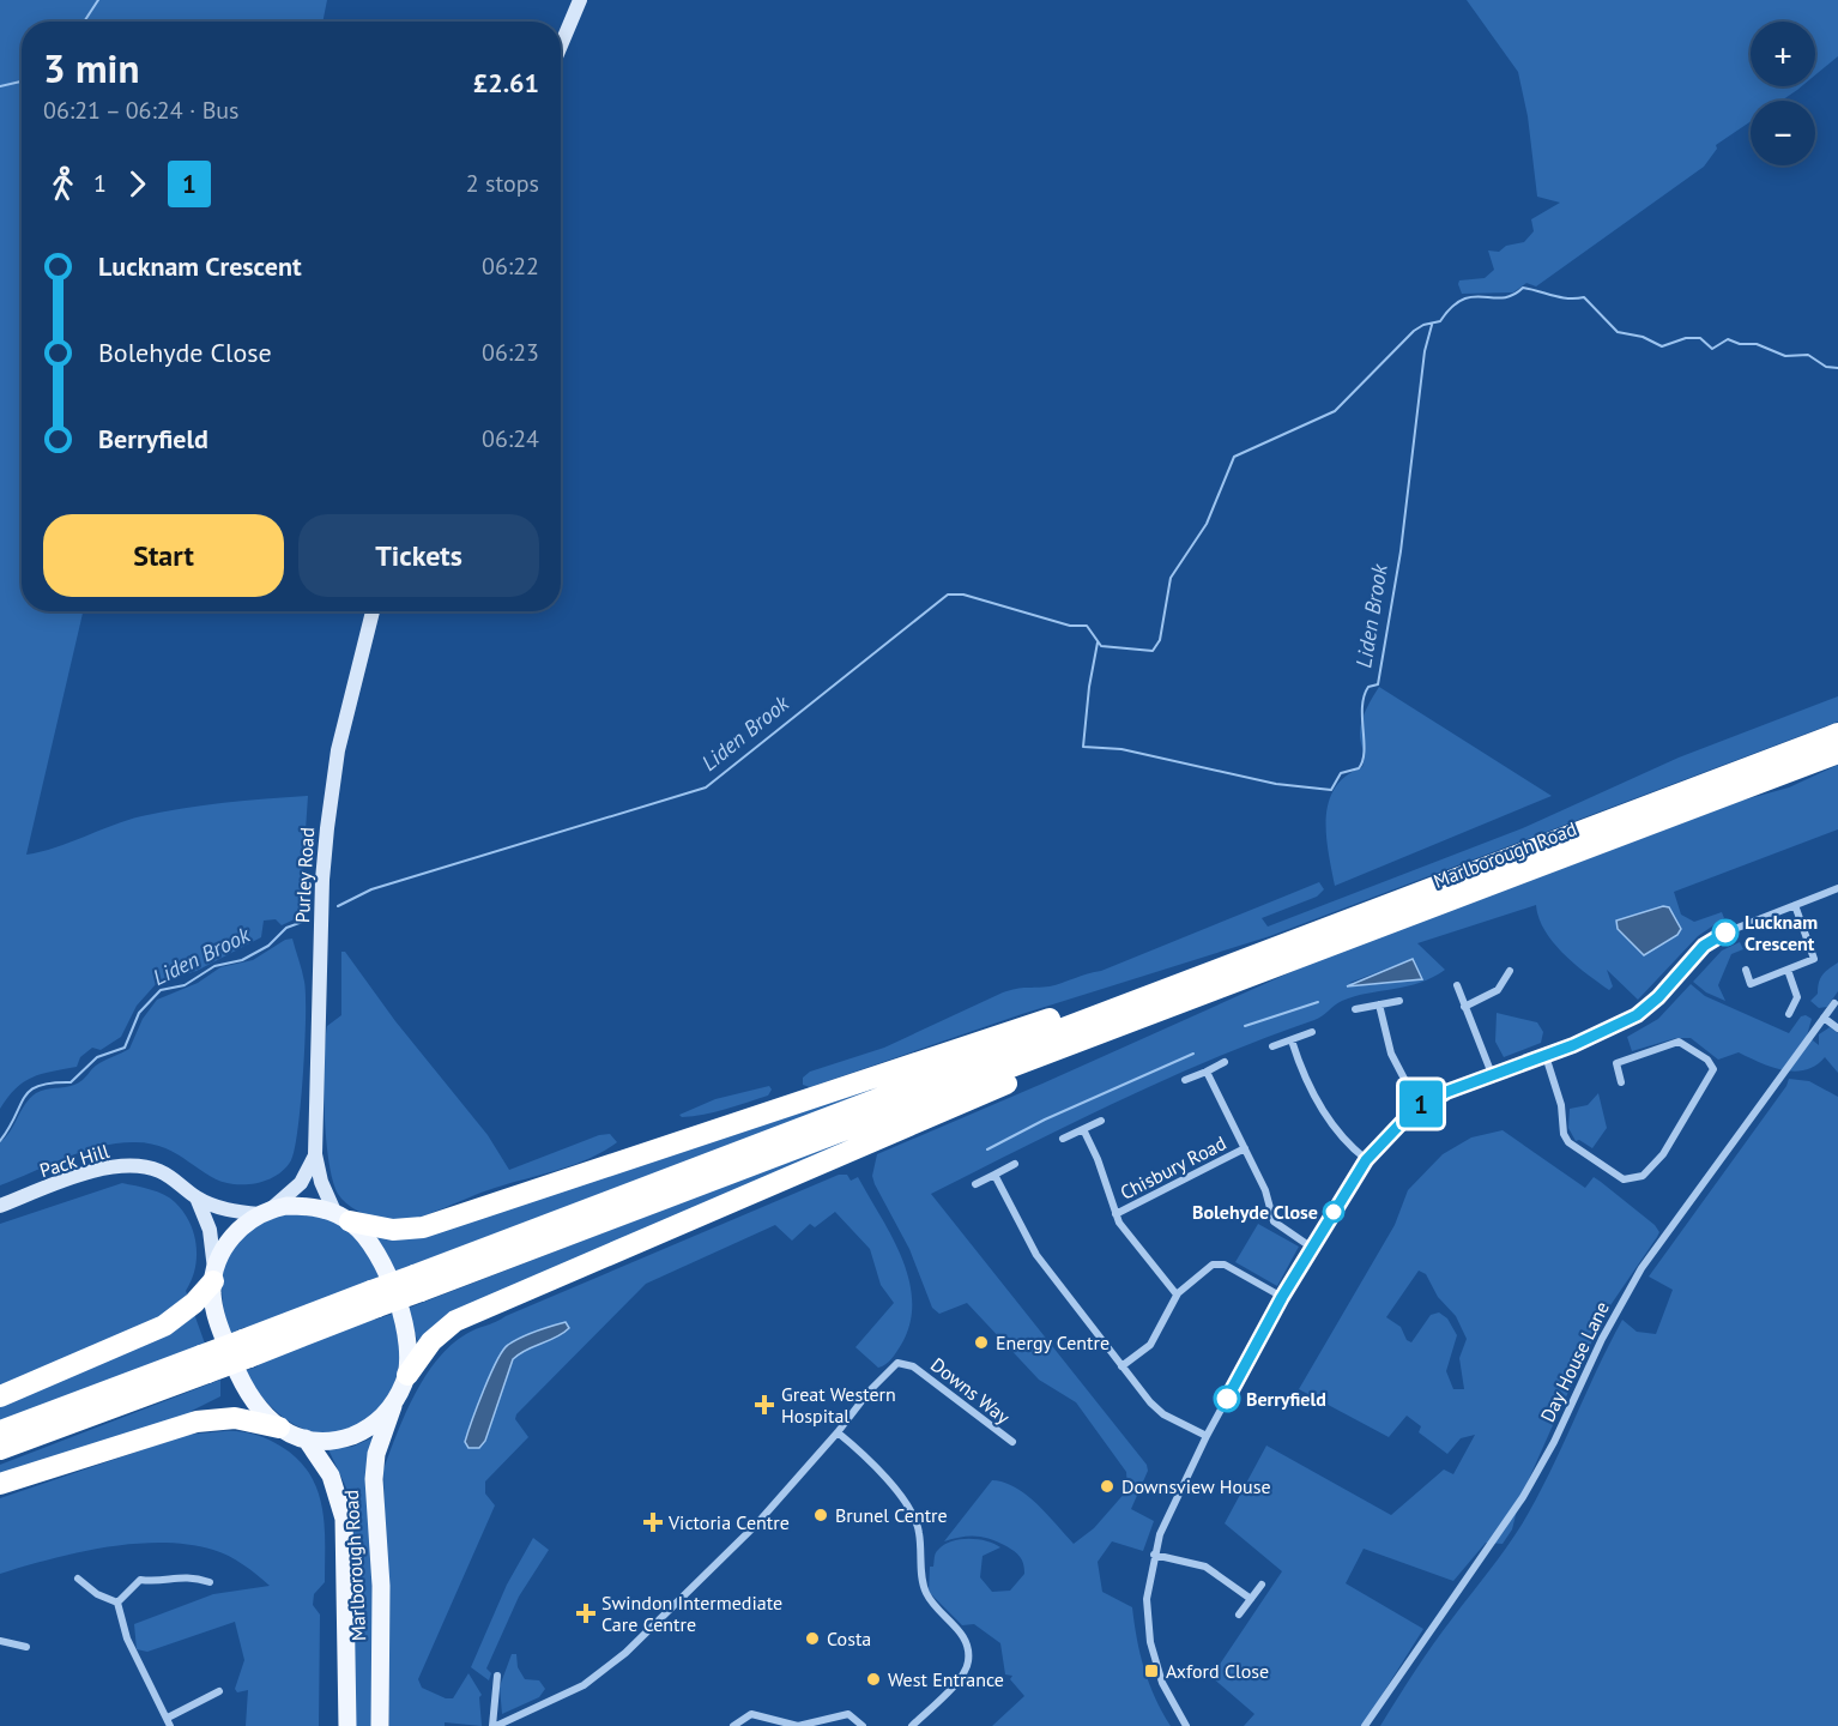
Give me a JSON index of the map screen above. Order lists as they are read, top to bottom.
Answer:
{
  "streets": {
    "highway": ["Marlborough Road"],
    "main road": ["Purley Road", "Pack Hill"],
    "street": ["Chisbury Road", "Day House Lane", "Downs Way"]
  },
  "crossings": [
    ["Marlborough Road", "Purley Road"],
    ["Marlborough Road", "Pack Hill"],
    ["Purley Road", "Pack Hill"]
  ],
  "water": ["Liden Brook"],
  "places": {
    "other": [
      "Lucknam Crescent",
      "Bolehyde Close",
      "Energy Centre",
      "Berryfield",
      "Downsview House",
      "Brunel Centre",
      "Costa",
      "West Entrance"
    ],
    "health": ["Great Western Hospital", "Victoria Centre", "Swindon Intermediate Care Centre"],
    "transit": ["Axford Close"]
  },
  "lines": ["bus line 1"],
  "page": {
    "on_map": "1",
    "map_buttons": ["+", "−"],
    "heading": ["3 min", "06:21 – 06:24 · Bus", "£2.61"],
    "legs": ["1", "1", "2 stops"],
    "list": [
      {
        "name": "Lucknam Crescent",
        "value": "06:22"
      },
      {
        "name": "Bolehyde Close",
        "value": "06:23"
      },
      {
        "name": "Berryfield",
        "value": "06:24"
      }
    ],
    "buttons": ["Start", "Tickets"]
  }
}
